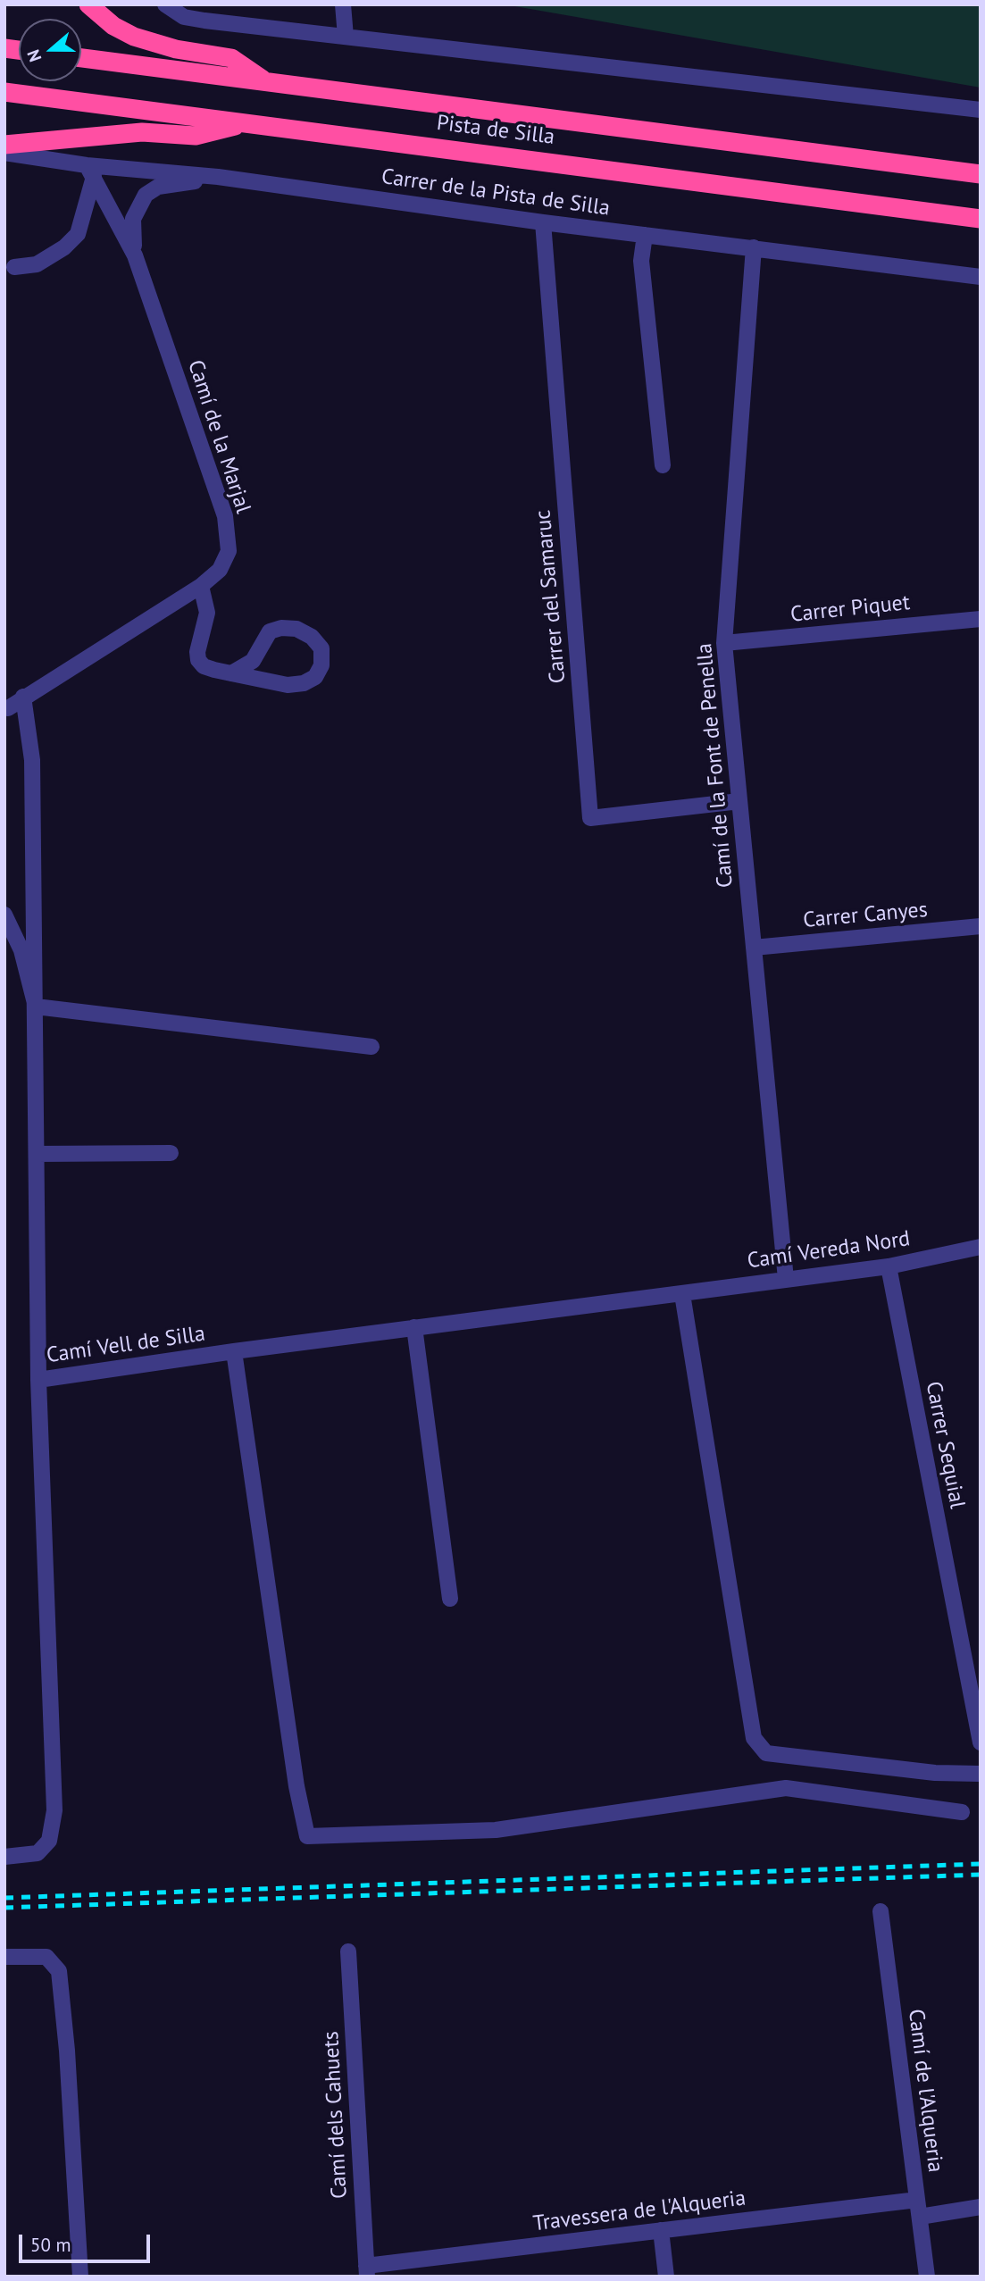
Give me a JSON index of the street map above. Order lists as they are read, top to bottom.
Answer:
{
  "streets": {
    "highway": ["Pista de Silla"],
    "street": [
      "Carrer de la Pista de Silla",
      "Camí de la Marjal",
      "Carrer del Samaruc",
      "Carrer Piquet",
      "Camí de la Font de Penella",
      "Carrer Canyes",
      "Camí Vereda Nord",
      "Camí Vell de Silla",
      "Carrer Sequial",
      "Camí de l'Alqueria",
      "Camí dels Cahuets",
      "Travessera de l'Alqueria"
    ]
  },
  "crossings": [
    ["Carrer de la Pista de Silla", "Camí de la Marjal"],
    ["Carrer de la Pista de Silla", "Carrer del Samaruc"],
    ["Carrer de la Pista de Silla", "Camí de la Font de Penella"],
    ["Camí de la Marjal", "Camí Vell de Silla"],
    ["Carrer del Samaruc", "Camí de la Font de Penella"],
    ["Carrer Piquet", "Camí de la Font de Penella"],
    ["Camí de la Font de Penella", "Carrer Canyes"],
    ["Camí de la Font de Penella", "Camí Vereda Nord"],
    ["Camí Vereda Nord", "Camí Vell de Silla"],
    ["Camí Vereda Nord", "Carrer Sequial"],
    ["Camí de l'Alqueria", "Travessera de l'Alqueria"],
    ["Camí dels Cahuets", "Travessera de l'Alqueria"]
  ],
  "scale_bar": "50 m",
  "north": "left"
}
